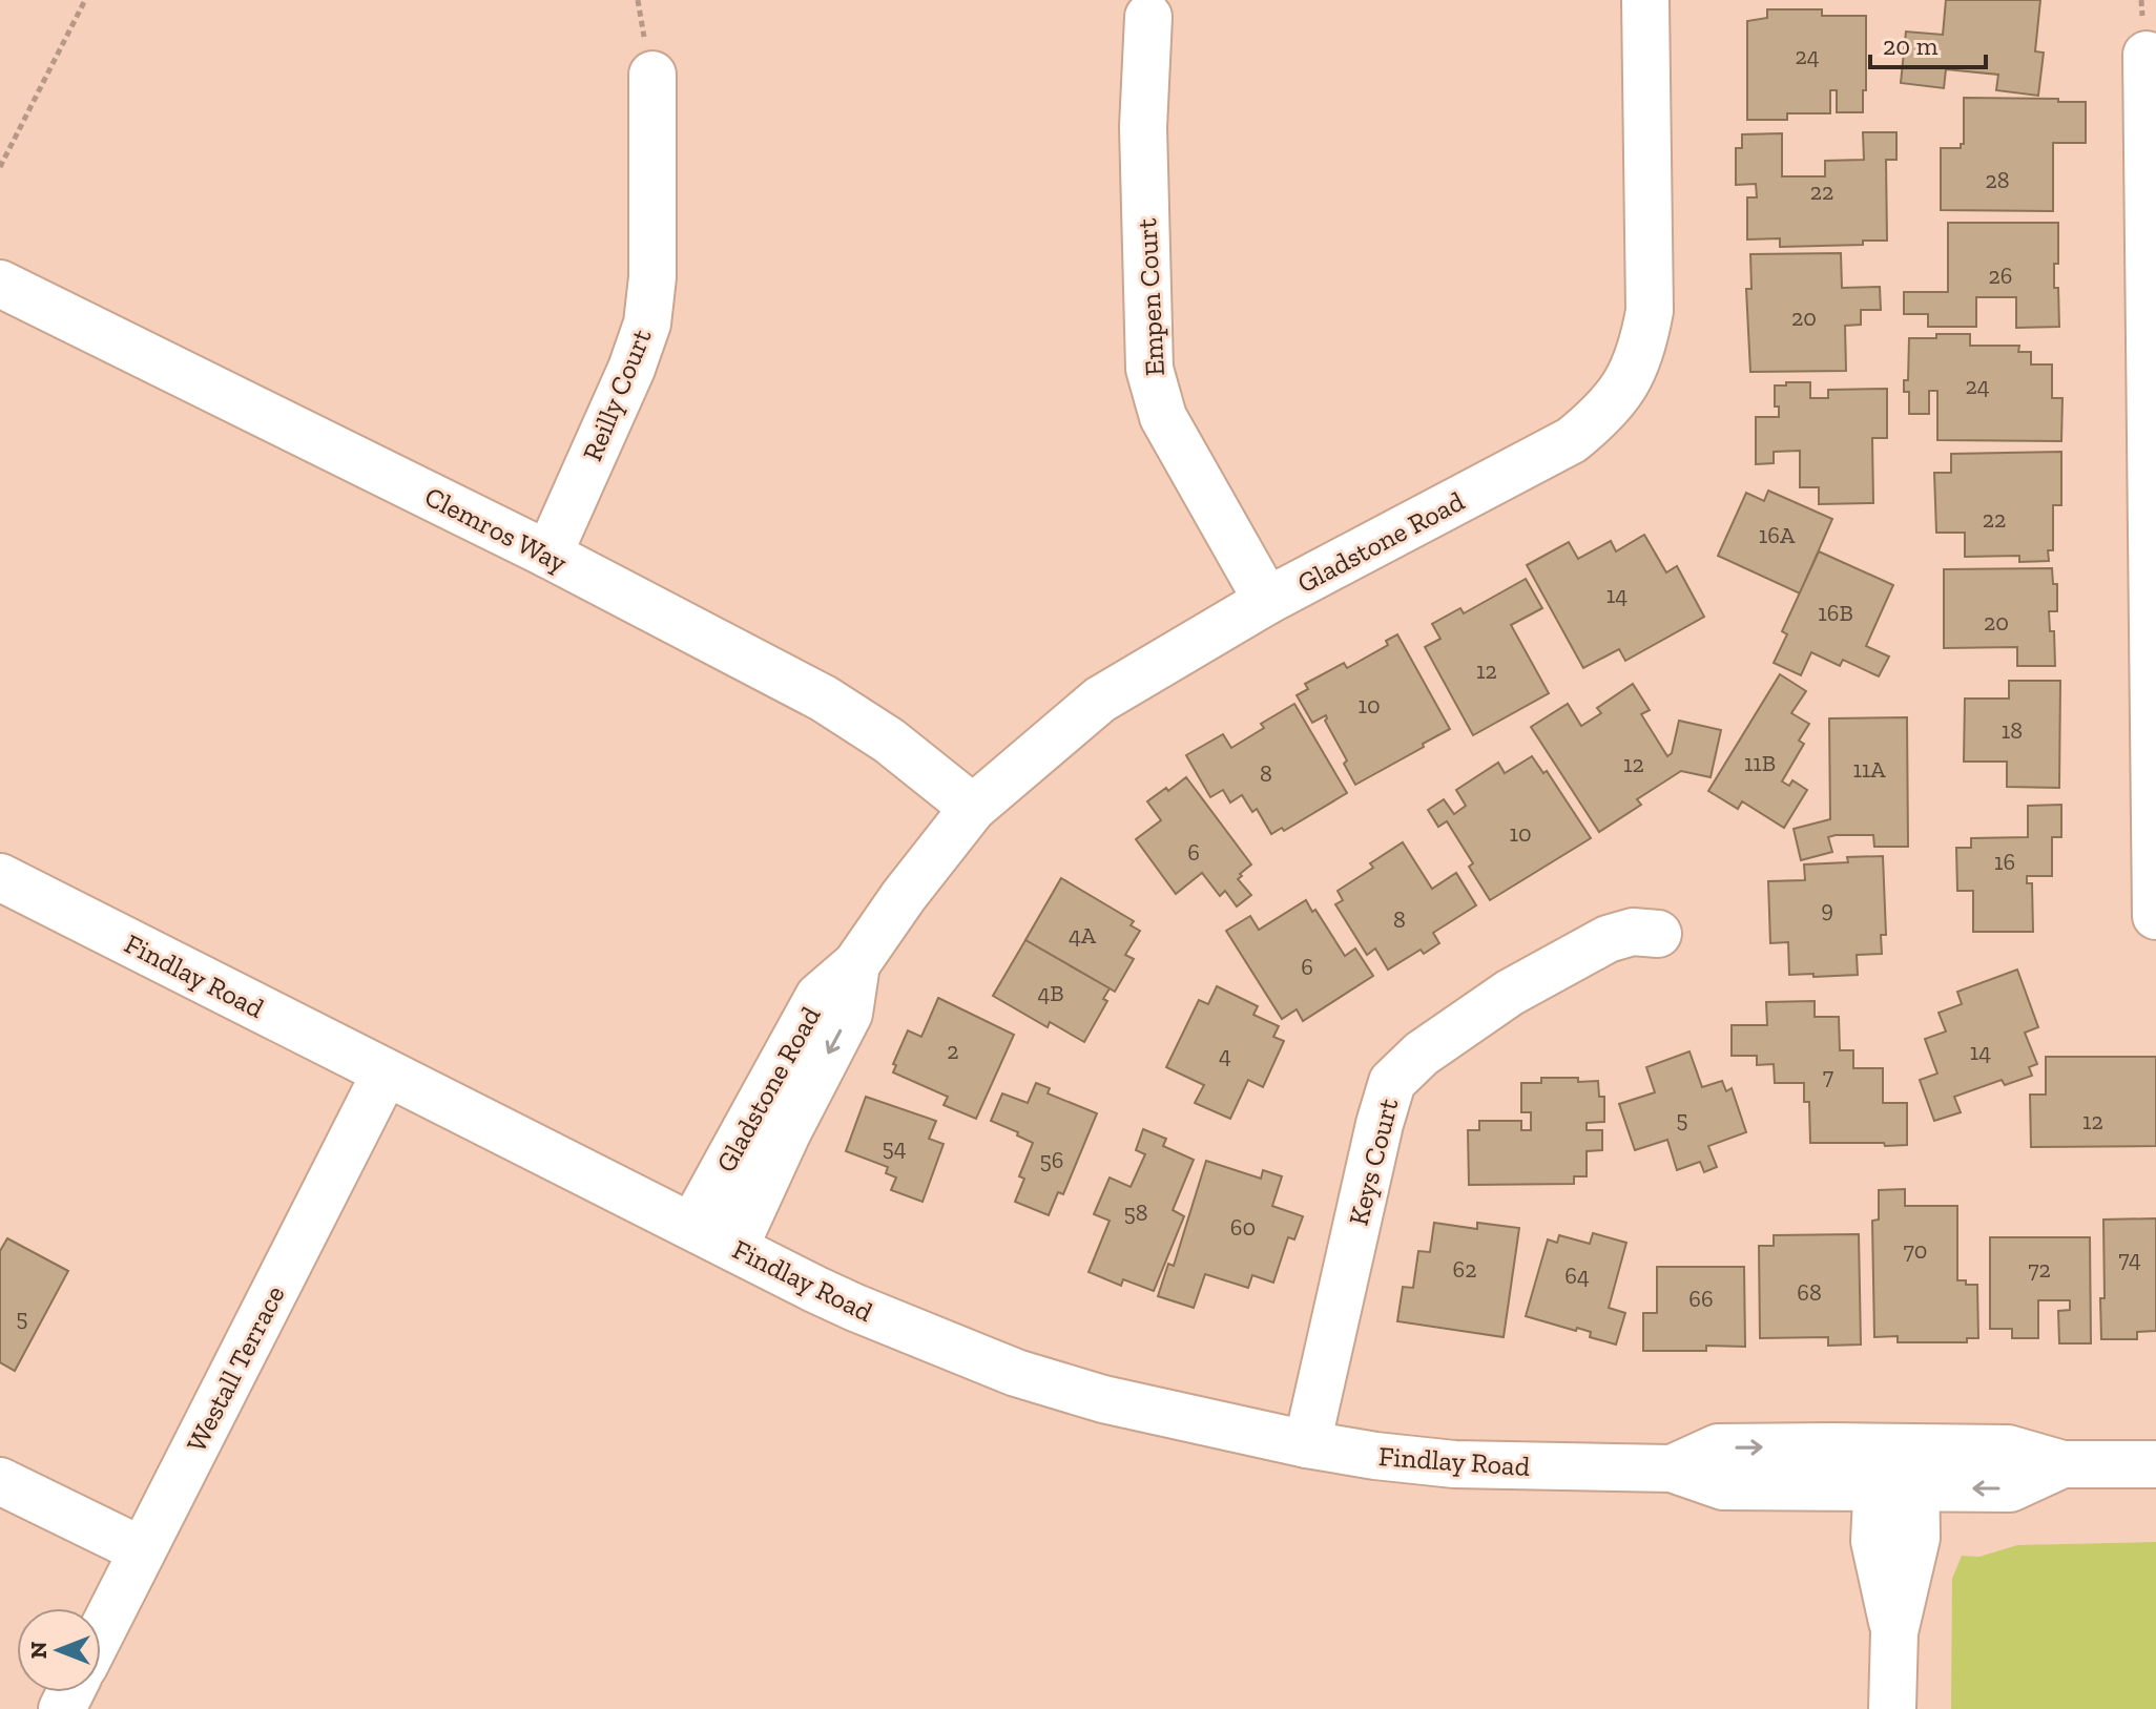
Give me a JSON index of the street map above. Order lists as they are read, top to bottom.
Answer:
{
  "streets": {
    "street": [
      "Empen Court",
      "Reilly Court",
      "Clemros Way",
      "Gladstone Road",
      "Findlay Road",
      "Keys Court",
      "Westall Terrace"
    ]
  },
  "crossings": [
    ["Empen Court", "Gladstone Road"],
    ["Reilly Court", "Clemros Way"],
    ["Clemros Way", "Gladstone Road"],
    ["Gladstone Road", "Findlay Road"],
    ["Findlay Road", "Keys Court"],
    ["Findlay Road", "Westall Terrace"]
  ],
  "house_numbers": [
    "24",
    "28",
    "22",
    "26",
    "20",
    "24",
    "22",
    "16A",
    "14",
    "16B",
    "20",
    "12",
    "10",
    "18",
    "11B",
    "12",
    "11A",
    "8",
    "10",
    "6",
    "16",
    "9",
    "8",
    "4A",
    "6",
    "4B",
    "2",
    "14",
    "4",
    "7",
    "5",
    "12",
    "54",
    "56",
    "58",
    "60",
    "70",
    "74",
    "62",
    "72",
    "64",
    "68",
    "66",
    "5"
  ],
  "scale_bar": "20 m",
  "north": "left"
}
